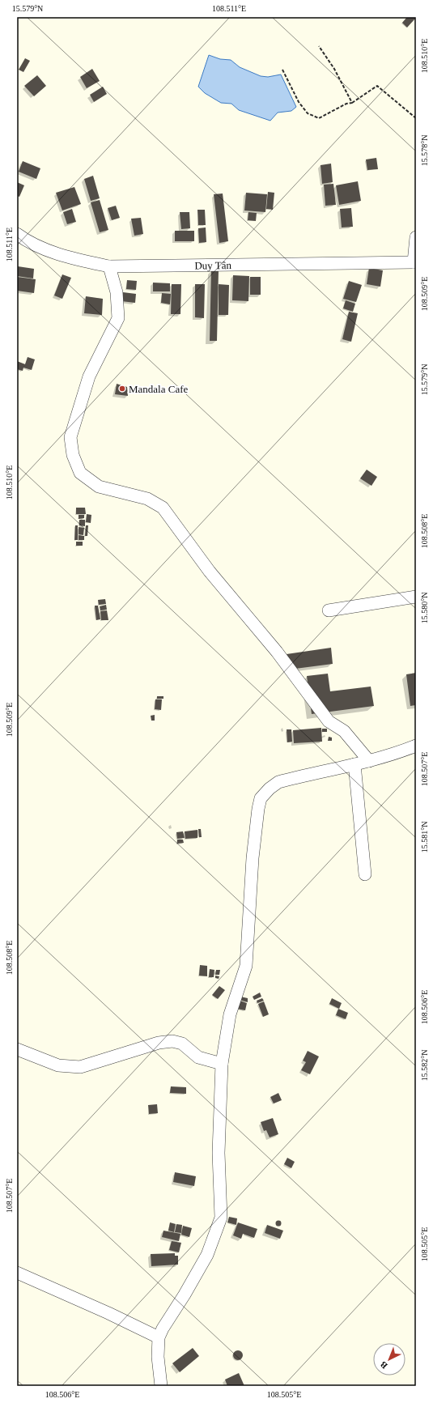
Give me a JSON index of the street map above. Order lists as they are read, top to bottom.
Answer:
{
  "streets": {
    "street": ["Duy Tân"]
  },
  "places": ["Mandala Cafe"],
  "north": "bottom left",
  "coordinates": [
    "15.579°N",
    "108.511°E",
    "108.510°E",
    "15.578°N",
    "108.509°E",
    "108.508°E",
    "15.580°N",
    "108.507°E",
    "15.581°N",
    "108.506°E",
    "15.582°N",
    "108.505°E"
  ]
}
